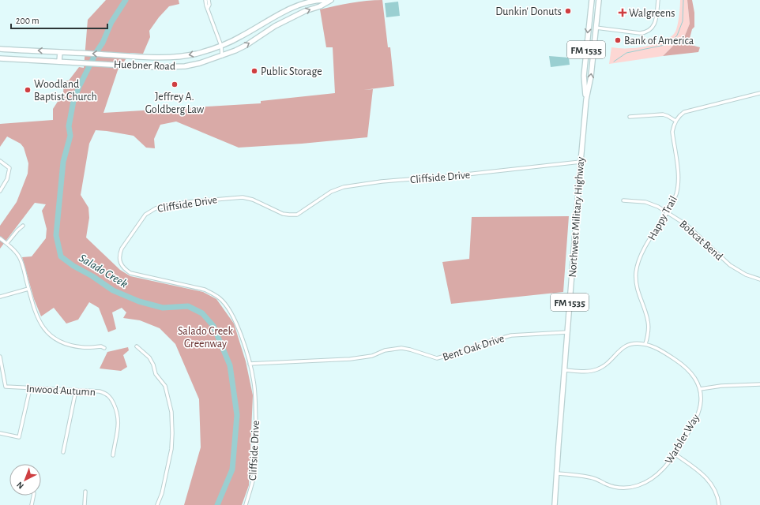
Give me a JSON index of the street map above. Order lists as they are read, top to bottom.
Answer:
{
  "streets": {
    "main road": ["FM 1535", "Huebner Road", "Northwest Military Highway"],
    "street": [
      "Cliffside Drive",
      "Happy Trail",
      "Bobcat Bend",
      "Bent Oak Drive",
      "Inwood Autumn",
      "Warbler Way"
    ]
  },
  "crossings": [
    ["Cliffside Drive", "Northwest Military Highway"],
    ["Cliffside Drive", "Bent Oak Drive"],
    ["Northwest Military Highway", "Bent Oak Drive"],
    ["Northwest Military Highway", "Warbler Way"],
    ["Happy Trail", "Bobcat Bend"]
  ],
  "water": ["Salado Creek"],
  "parks": ["Salado Creek Greenway"],
  "places": {
    "other": [
      "Dunkin' Donuts",
      "Bank of America",
      "Public Storage",
      "Jeffrey A. Goldberg Law",
      "Woodland Baptist Church"
    ],
    "health": ["Walgreens"]
  },
  "scale_bar": "200 m",
  "north": "bottom left"
}
